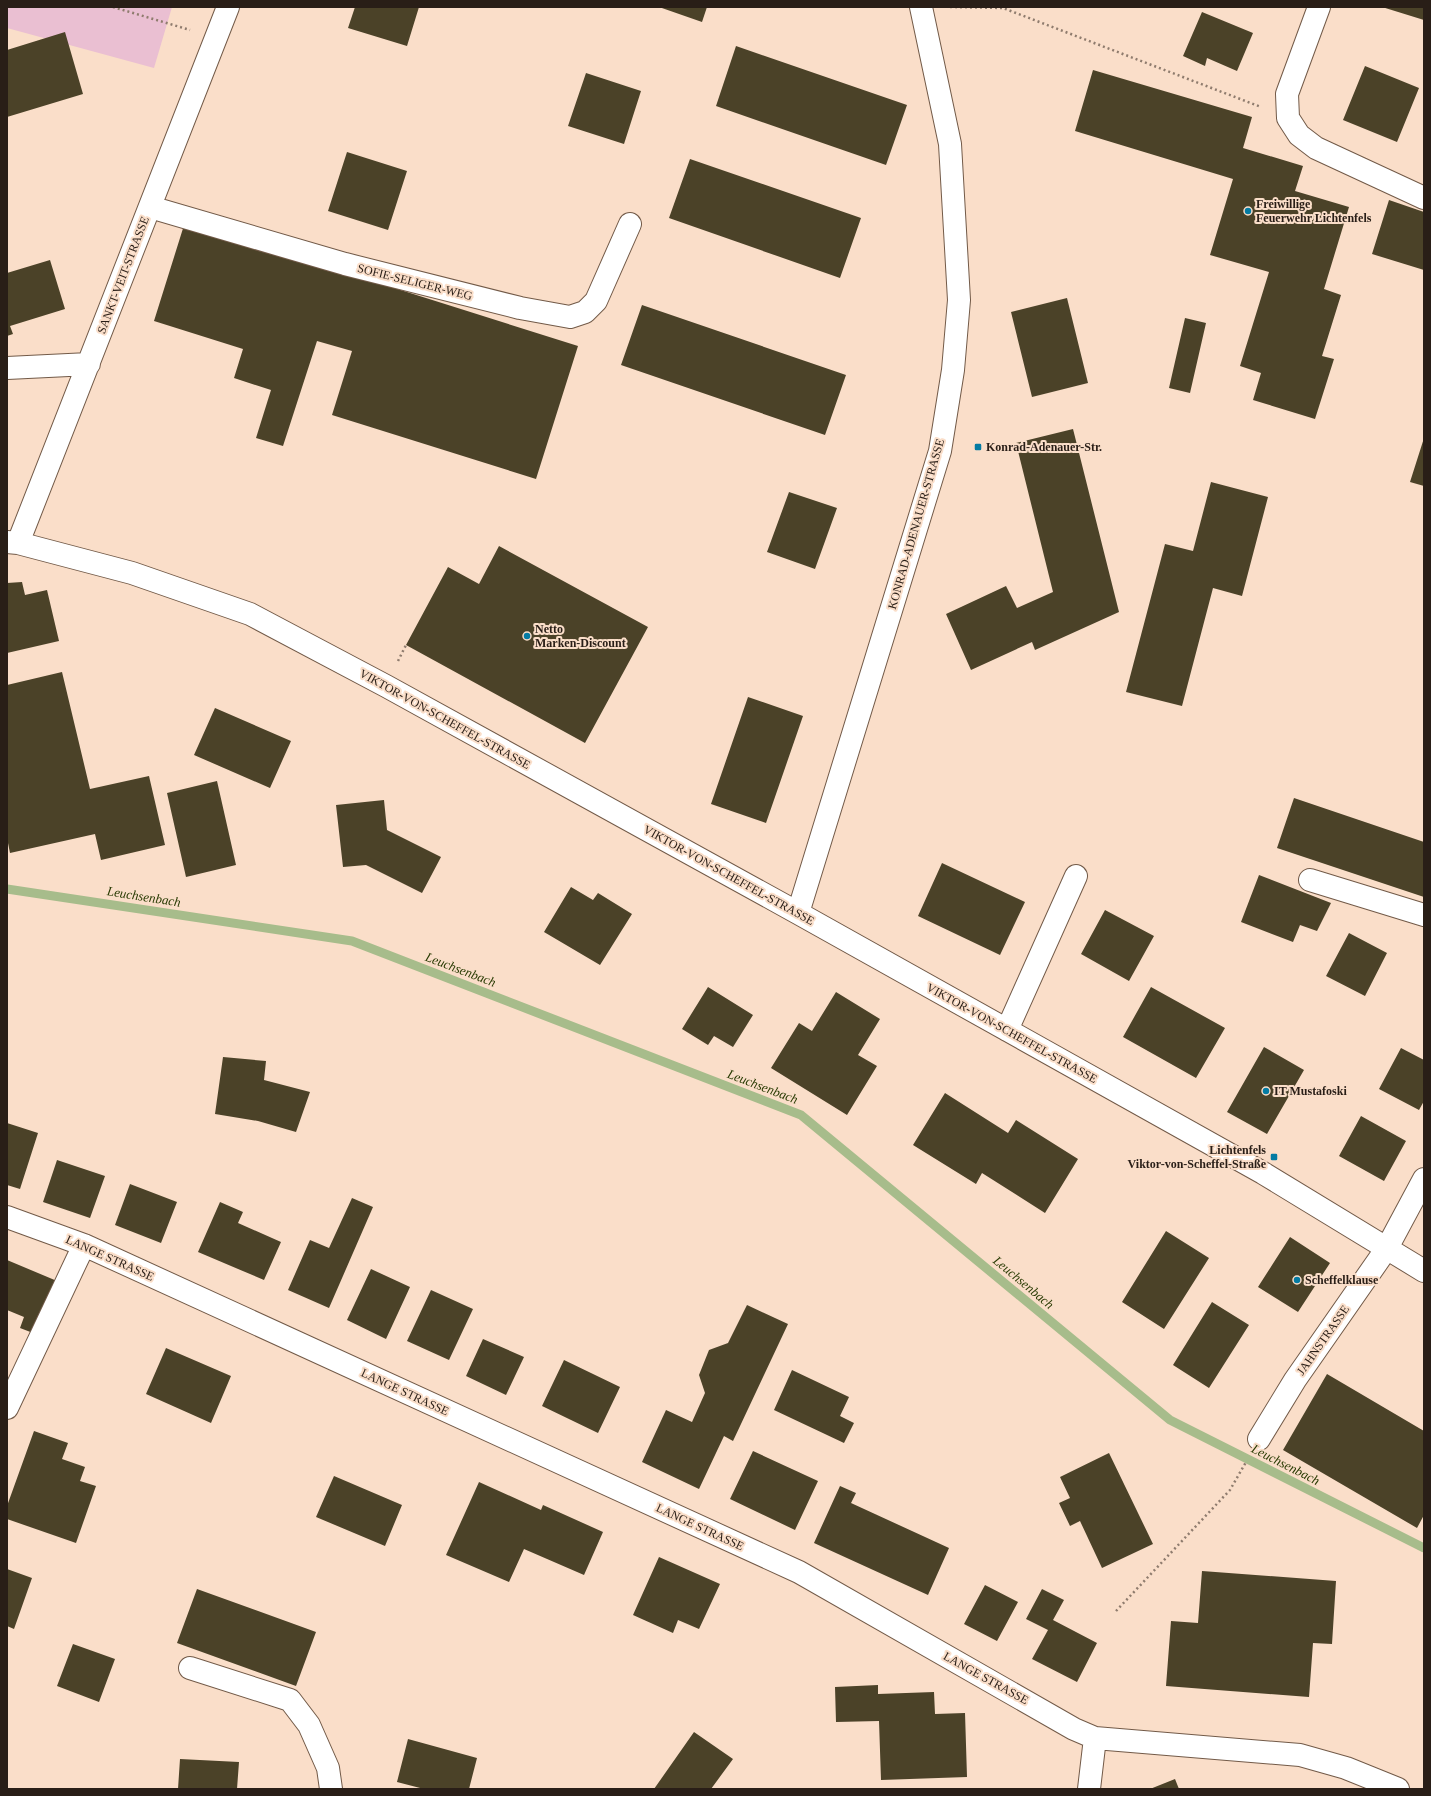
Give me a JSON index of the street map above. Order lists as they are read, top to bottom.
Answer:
{
  "streets": {
    "street": [
      "SANKT-VEIT-STRASSE",
      "SOFIE-SELIGER-WEG",
      "KONRAD-ADENAUER-STRASSE",
      "VIKTOR-VON-SCHEFFEL-STRASSE",
      "LANGE STRASSE",
      "JAHNSTRASSE"
    ]
  },
  "crossings": [
    ["SANKT-VEIT-STRASSE", "SOFIE-SELIGER-WEG"],
    ["SANKT-VEIT-STRASSE", "VIKTOR-VON-SCHEFFEL-STRASSE"],
    ["KONRAD-ADENAUER-STRASSE", "VIKTOR-VON-SCHEFFEL-STRASSE"],
    ["VIKTOR-VON-SCHEFFEL-STRASSE", "JAHNSTRASSE"]
  ],
  "water": ["Leuchsenbach"],
  "places": {
    "other": [
      "Freiwillige Feuerwehr Lichtenfels",
      "Netto Marken-Discount",
      "IT Mustafoski",
      "Scheffelklause"
    ],
    "transit": ["Konrad-Adenauer-Str.", "Lichtenfels Viktor-von-Scheffel-Straße"]
  }
}
